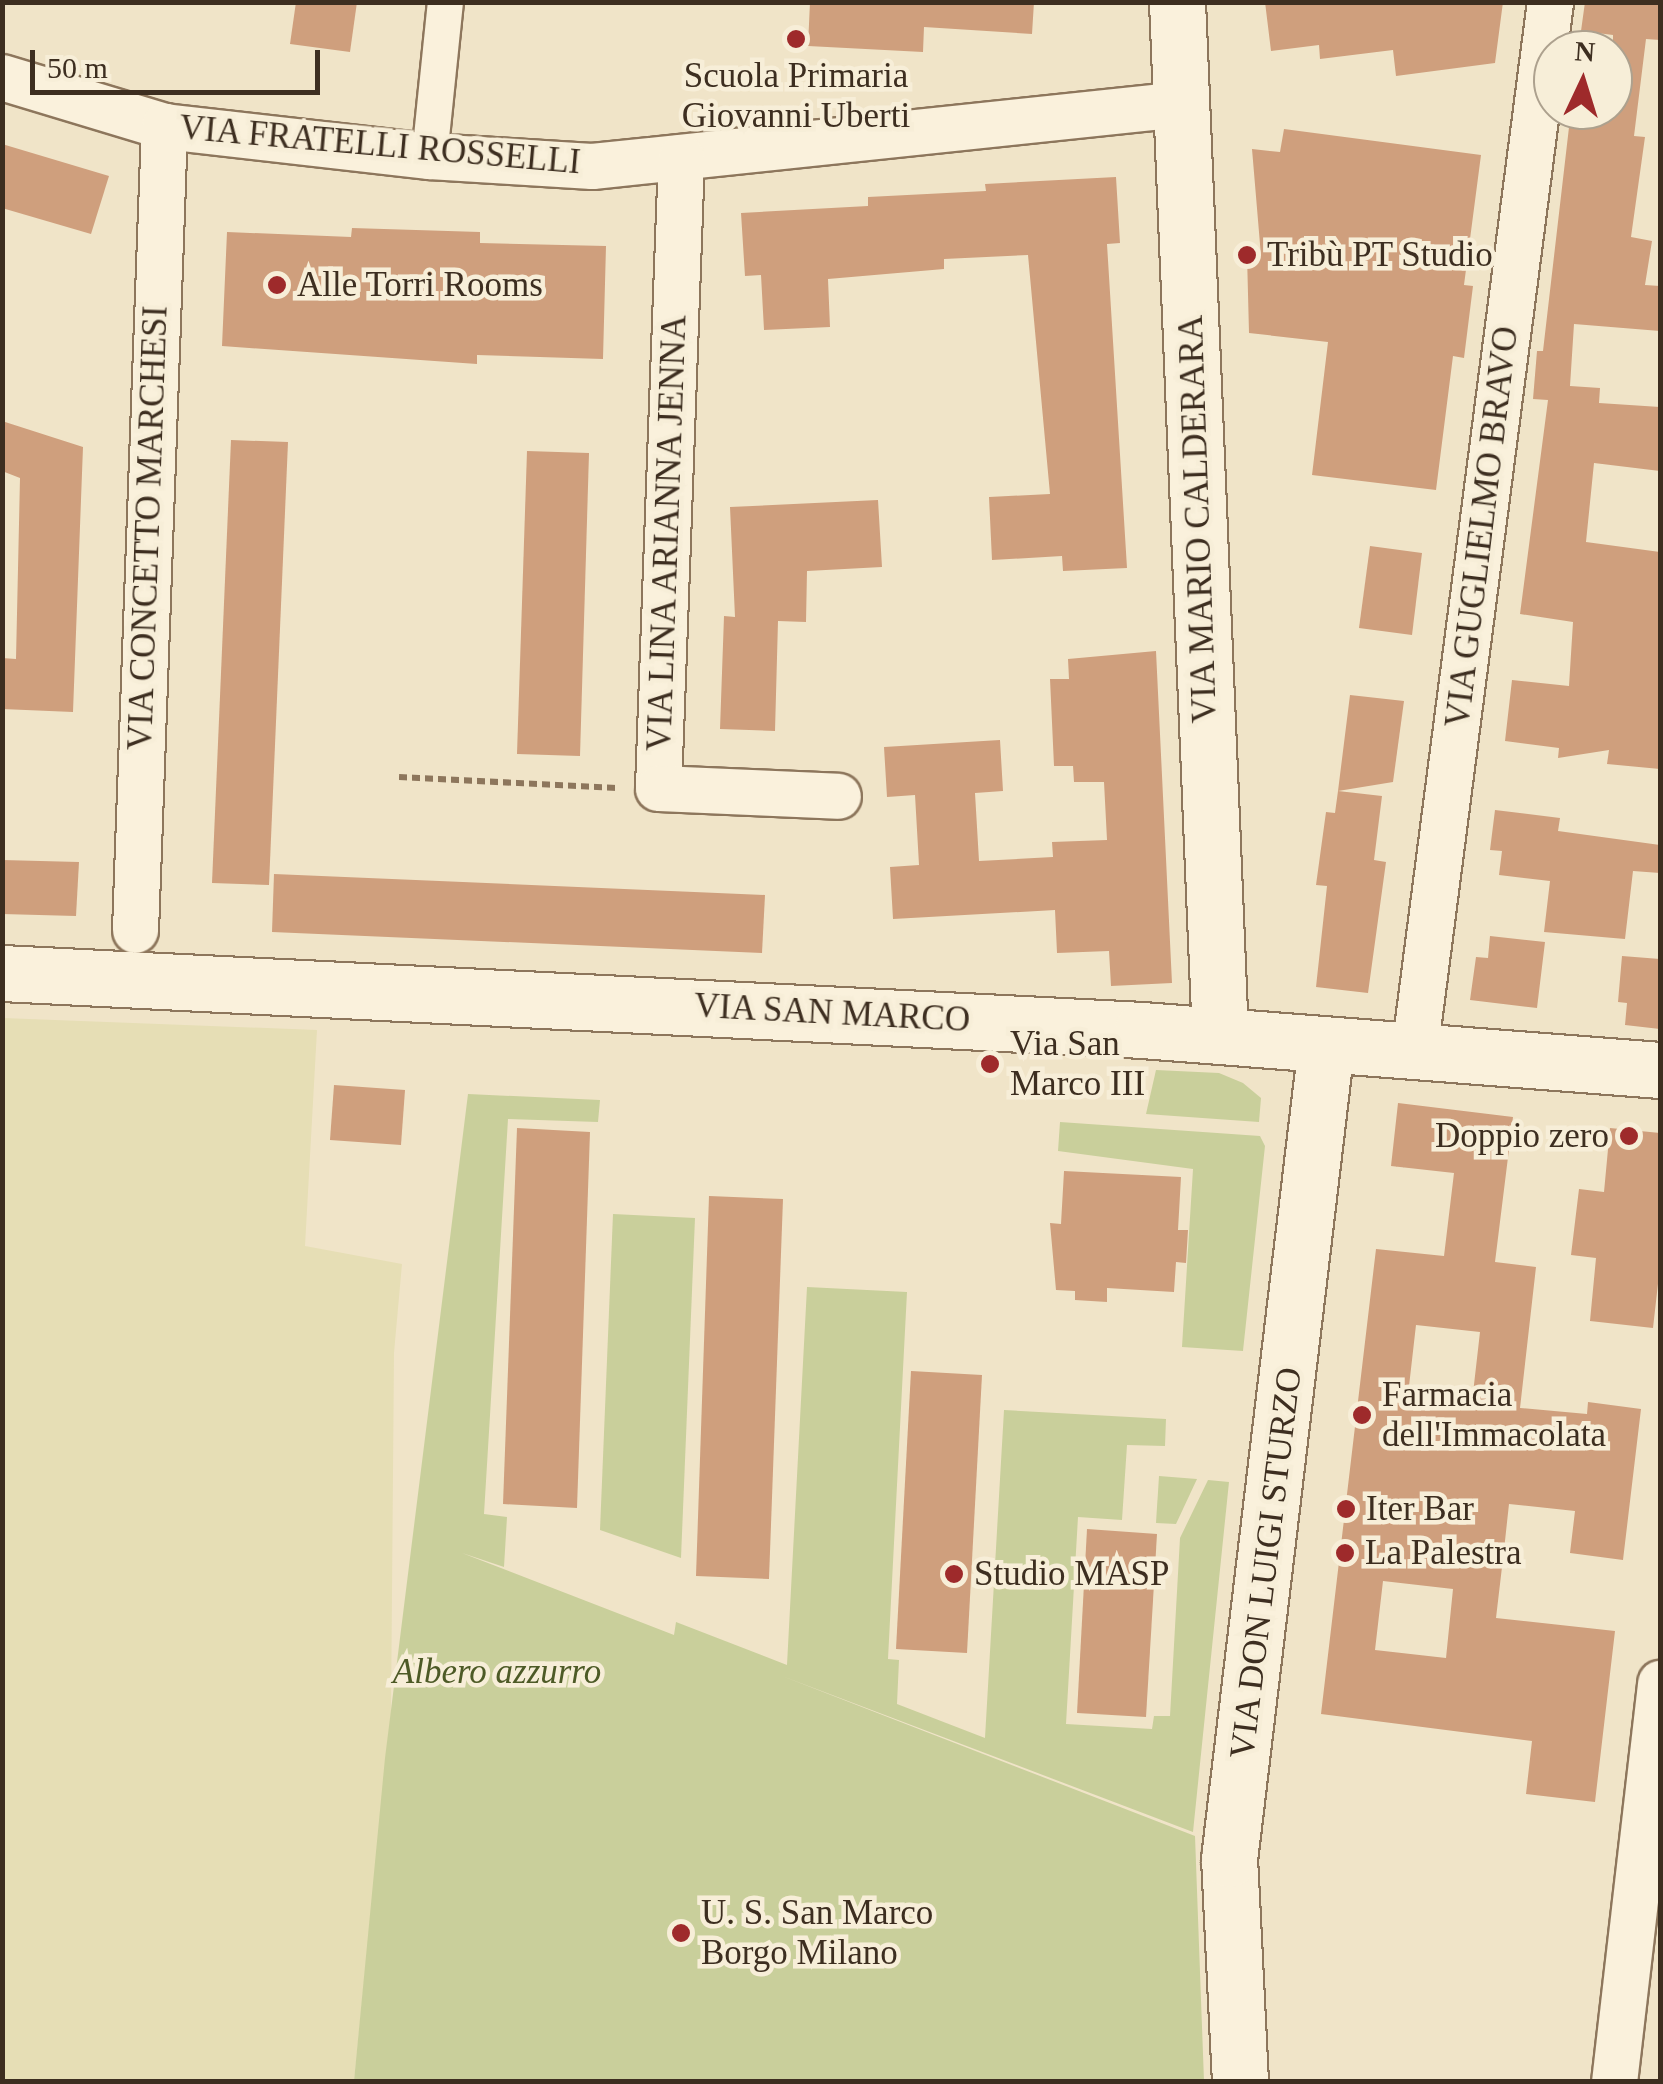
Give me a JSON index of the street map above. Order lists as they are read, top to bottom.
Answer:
{
  "streets": {
    "street": [
      "VIA FRATELLI ROSSELLI",
      "VIA MARIO CALDERARA",
      "VIA GUGLIELMO BRAVO",
      "VIA CONCETTO MARCHESI",
      "VIA LINA ARIANNA JENNA",
      "VIA SAN MARCO",
      "VIA DON LUIGI STURZO"
    ]
  },
  "crossings": [
    ["VIA FRATELLI ROSSELLI", "VIA MARIO CALDERARA"],
    ["VIA FRATELLI ROSSELLI", "VIA CONCETTO MARCHESI"],
    ["VIA FRATELLI ROSSELLI", "VIA LINA ARIANNA JENNA"],
    ["VIA MARIO CALDERARA", "VIA SAN MARCO"],
    ["VIA GUGLIELMO BRAVO", "VIA SAN MARCO"],
    ["VIA SAN MARCO", "VIA DON LUIGI STURZO"]
  ],
  "parks": ["Albero azzurro"],
  "places": [
    "Scuola Primaria Giovanni Uberti",
    "Tribù PT Studio",
    "Alle Torri Rooms",
    "Via San Marco III",
    "Doppio zero",
    "Farmacia dell'Immacolata",
    "Iter Bar",
    "La Palestra",
    "Studio MASP",
    "U. S. San Marco Borgo Milano"
  ],
  "scale_bar": "50 m",
  "north": "top"
}
